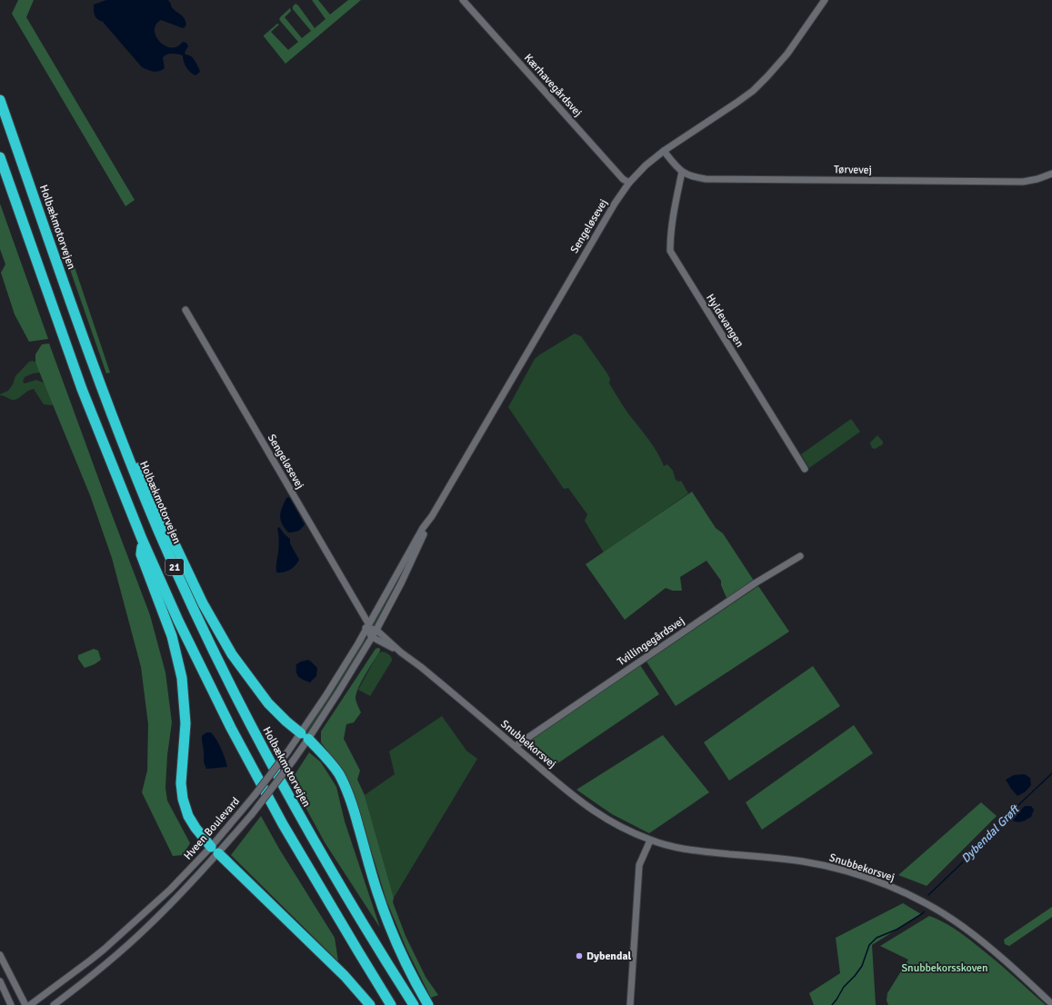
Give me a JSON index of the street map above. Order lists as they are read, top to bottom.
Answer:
{
  "streets": {
    "highway": ["Holbækmotorvejen", "21"],
    "street": [
      "Kærhavegårdsvej",
      "Tørvevej",
      "Sengeløsevej",
      "Hyldevangen",
      "Tvillingegårdsvej",
      "Snubbekorsvej",
      "Hveen Boulevard"
    ]
  },
  "crossings": [
    ["Kærhavegårdsvej", "Sengeløsevej"],
    ["Tørvevej", "Sengeløsevej"],
    ["Tørvevej", "Hyldevangen"],
    ["Sengeløsevej", "Snubbekorsvej"],
    ["Sengeløsevej", "Hveen Boulevard"],
    ["Tvillingegårdsvej", "Snubbekorsvej"],
    ["Snubbekorsvej", "Hveen Boulevard"]
  ],
  "water": ["Dybendal Grøft"],
  "parks": ["Snubbekorsskoven"],
  "places": ["Dybendal"]
}
